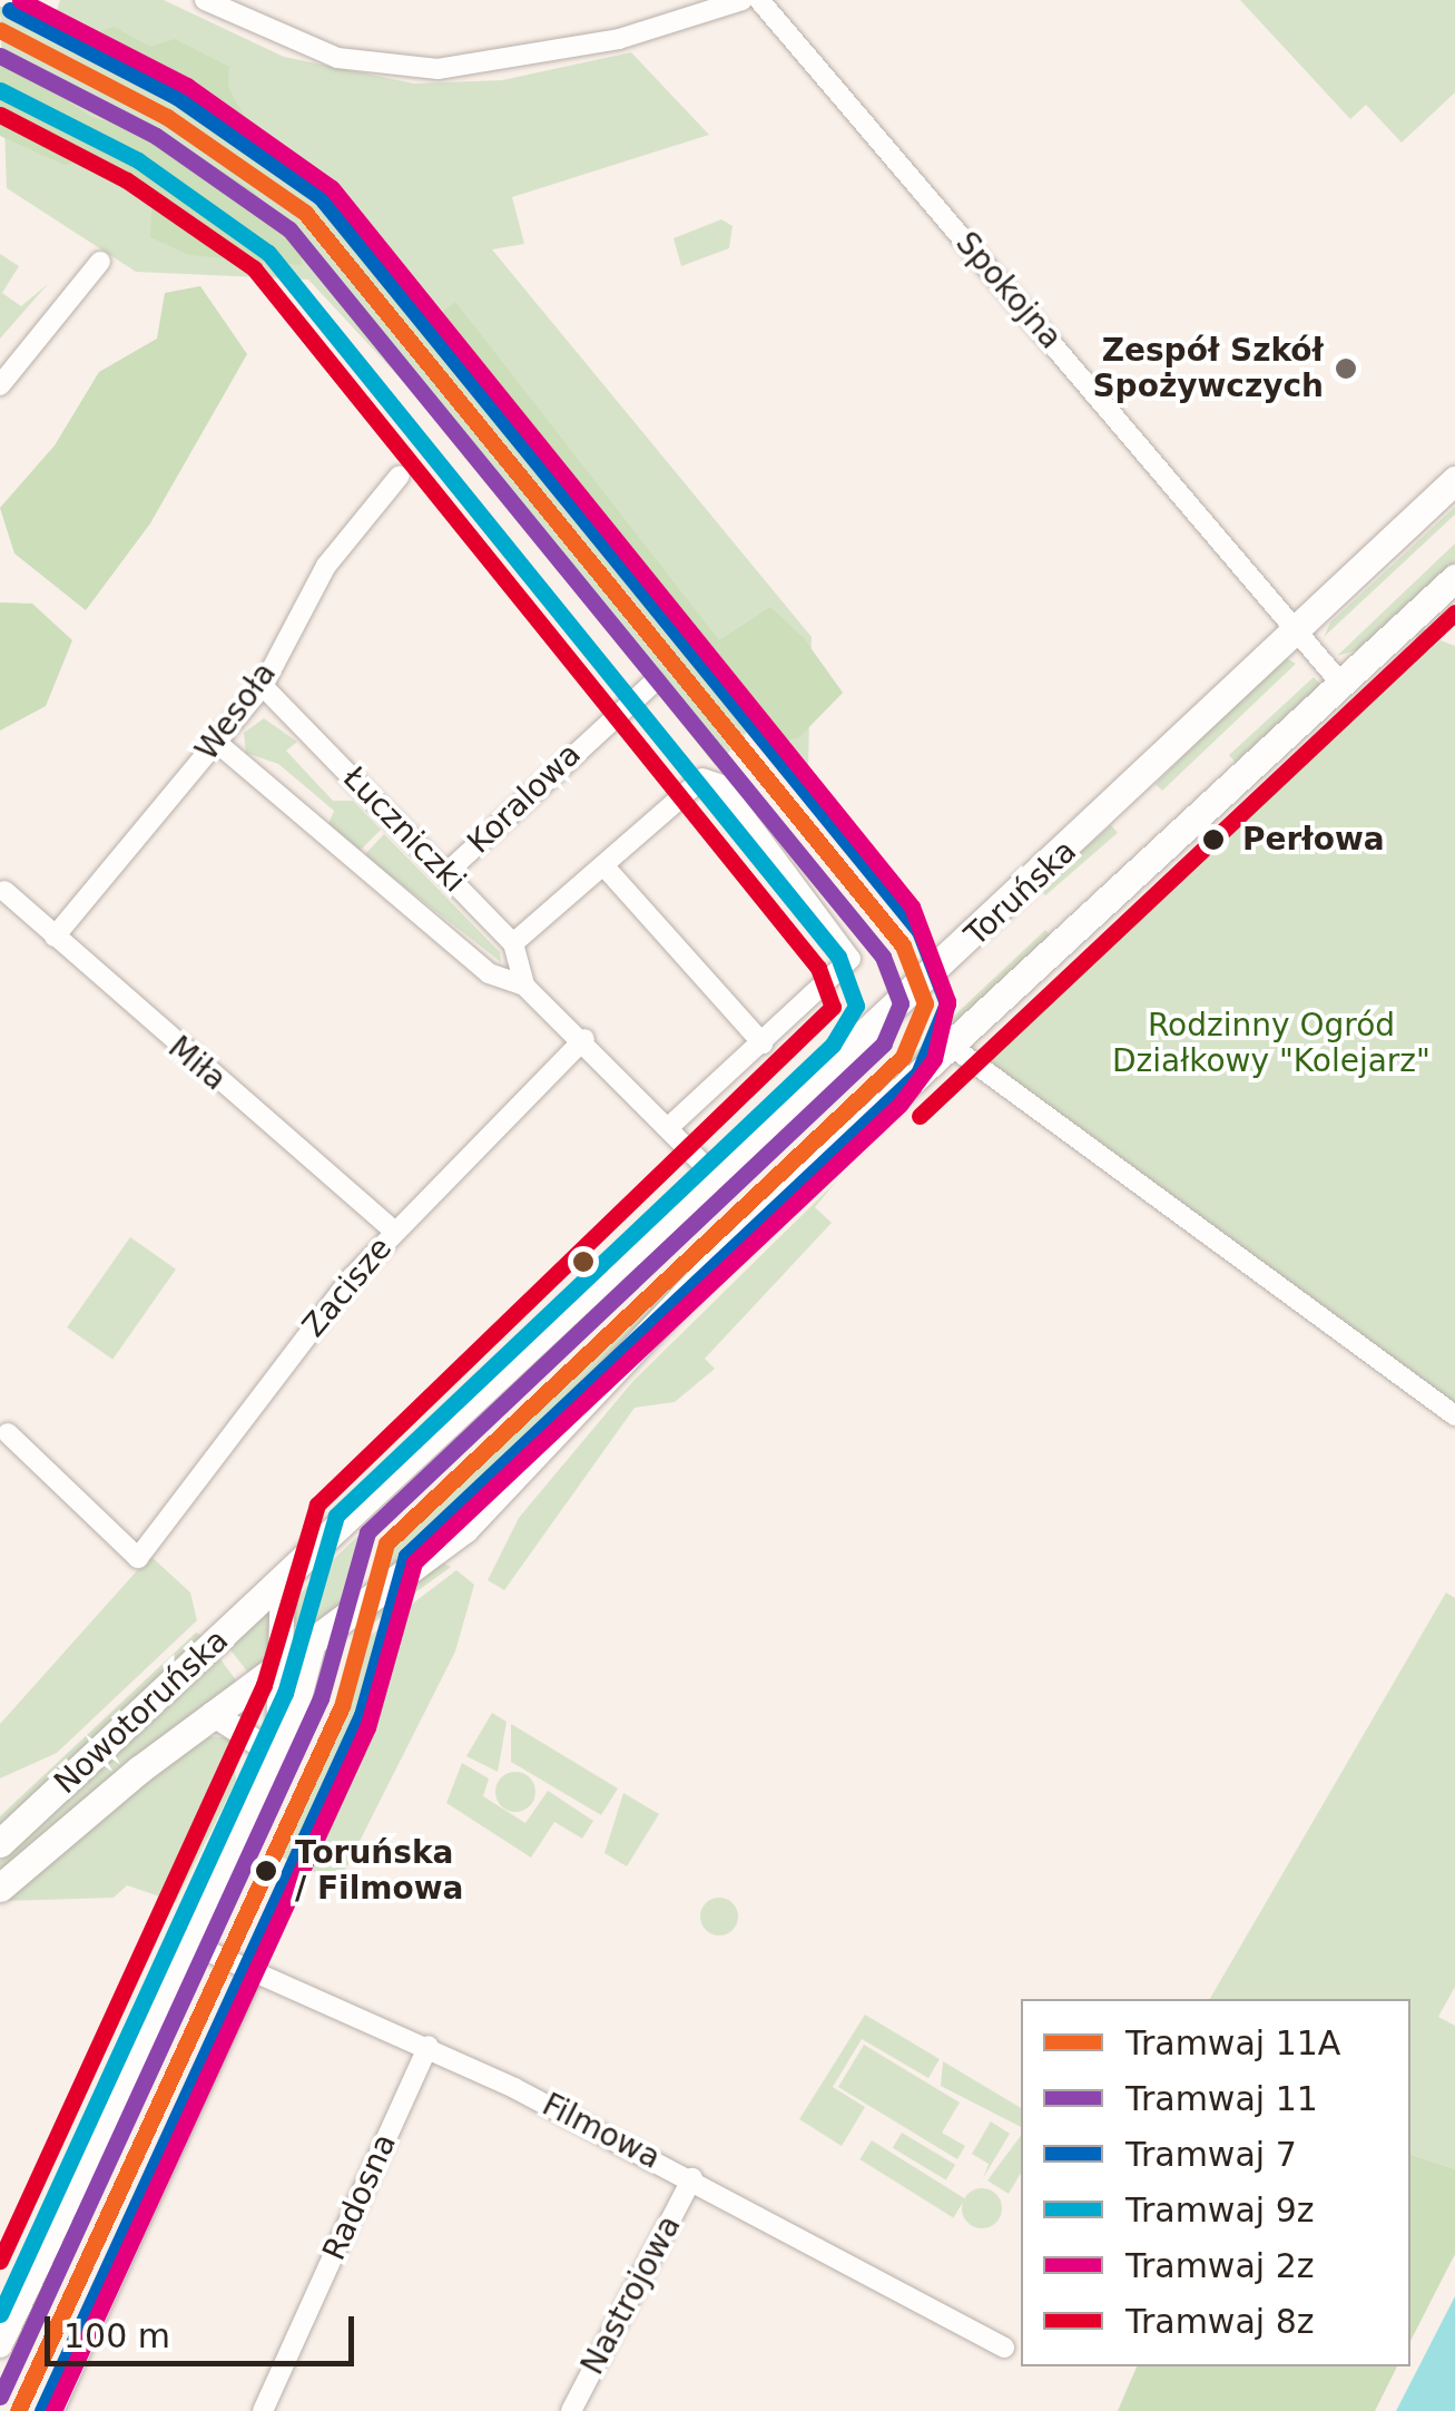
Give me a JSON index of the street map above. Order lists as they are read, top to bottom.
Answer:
{
  "streets": {
    "main road": ["Toruńska", "Nowotoruńska"],
    "street": [
      "Spokojna",
      "Wesoła",
      "Koralowa",
      "Łuczniczki",
      "Miła",
      "Zacisze",
      "Filmowa",
      "Radosna",
      "Nastrojowa"
    ]
  },
  "crossings": [
    ["Spokojna", "Toruńska"],
    ["Wesoła", "Łuczniczki"],
    ["Wesoła", "Miła"],
    ["Koralowa", "Łuczniczki"],
    ["Łuczniczki", "Toruńska"],
    ["Łuczniczki", "Zacisze"],
    ["Toruńska", "Nowotoruńska"],
    ["Miła", "Zacisze"],
    ["Filmowa", "Radosna"],
    ["Filmowa", "Nastrojowa"]
  ],
  "parks": ["Rodzinny Ogród Działkowy \"Kolejarz\""],
  "places": ["Zespół Szkół Spożywczych", "Perłowa", "Toruńska / Filmowa"],
  "lines": [
    "tram line 2z",
    "tram line 7",
    "tram line 11A",
    "tram line 11",
    "tram line 9z",
    "tram line 8z"
  ],
  "legend": [
    "Tramwaj 11A",
    "Tramwaj 11",
    "Tramwaj 7",
    "Tramwaj 9z",
    "Tramwaj 2z",
    "Tramwaj 8z"
  ],
  "scale_bar": "100 m"
}
